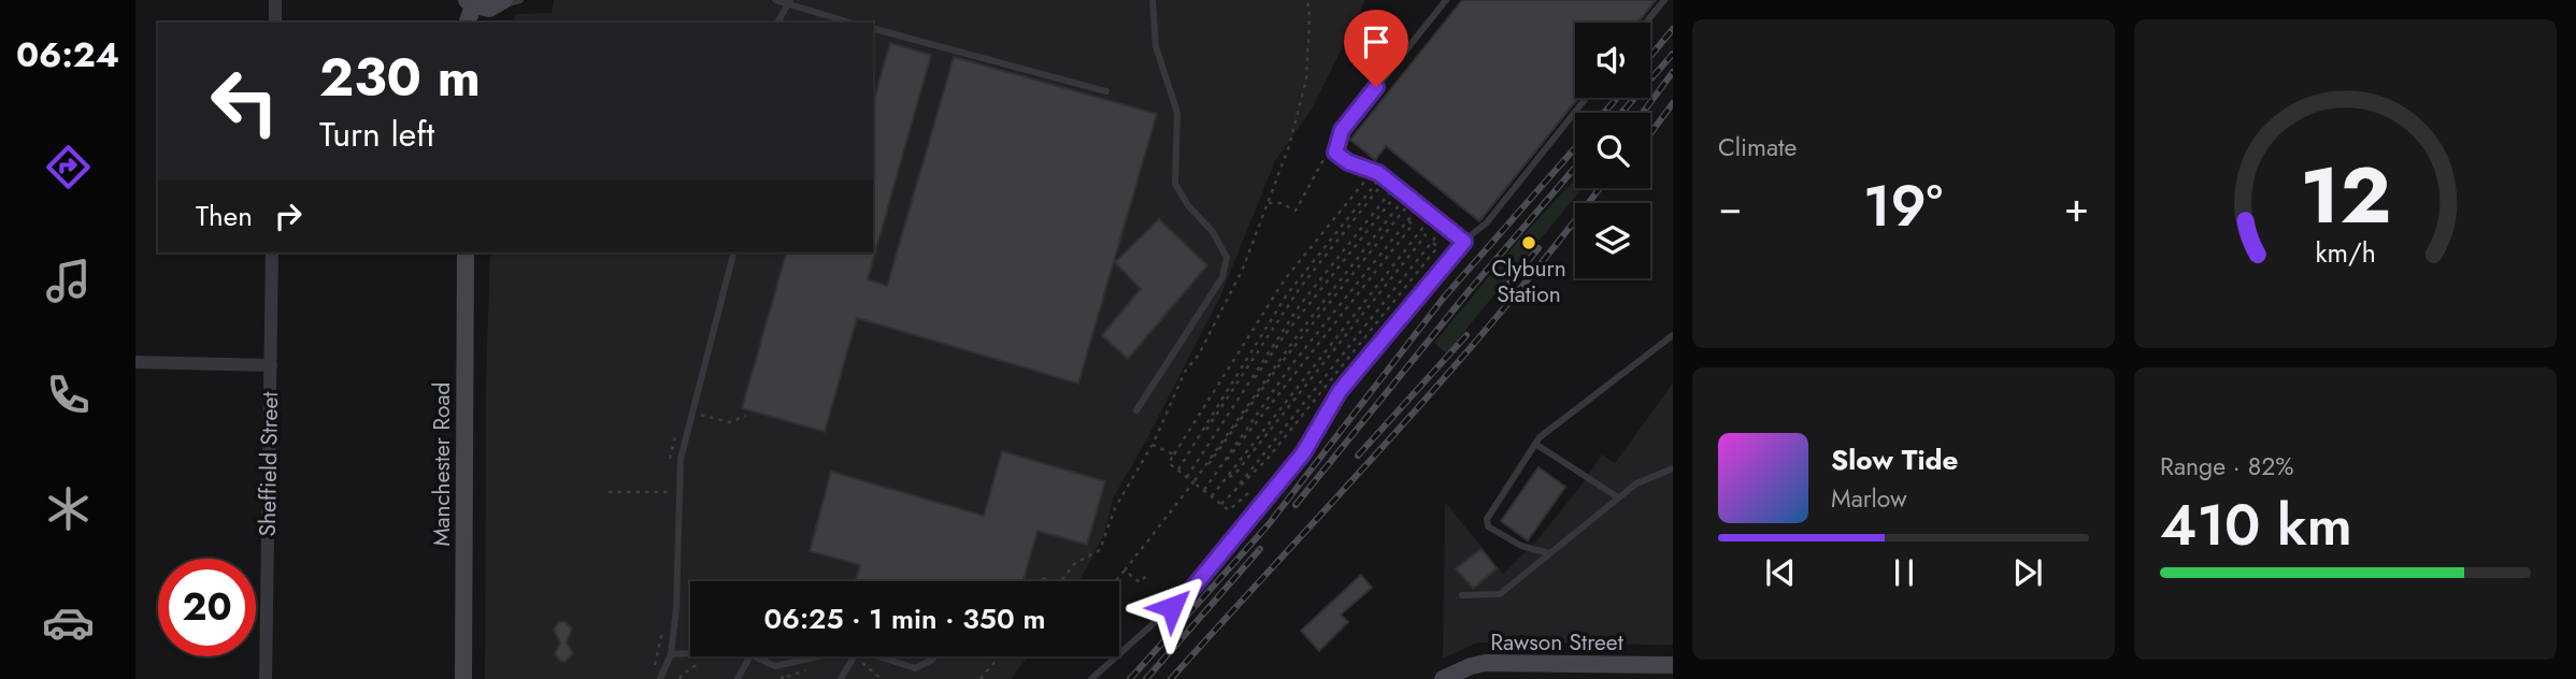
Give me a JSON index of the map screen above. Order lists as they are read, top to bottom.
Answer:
{
  "streets": {
    "main road": ["Manchester Road", "Rawson Street"],
    "street": ["Sheffield Street"]
  },
  "places": ["Clyburn Station"],
  "page": {
    "tabs": "06:24",
    "tile": [
      "Climate",
      ["Range · 82%", "410 km"]
    ],
    "turn": ["230 m", "Turn left"],
    "heat": ["−", "19°", "+"],
    "then": "Then",
    "song": ["Slow Tide", "Marlow"],
    "limit": "20",
    "trip": "06:25 · 1 min · 350 m",
    "gauge": ["12", "km/h"]
  }
}
